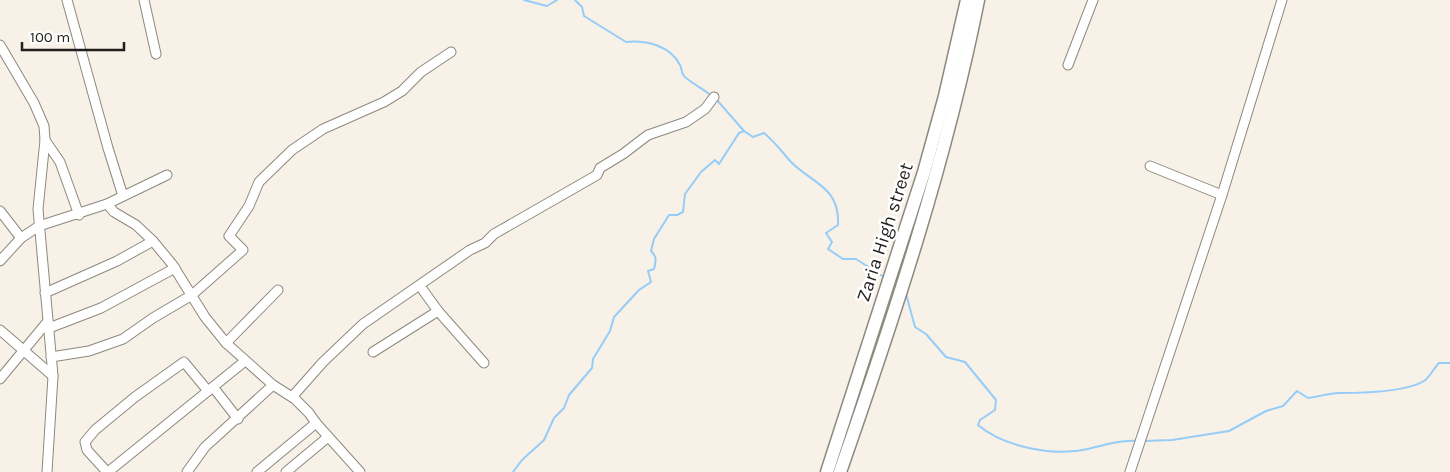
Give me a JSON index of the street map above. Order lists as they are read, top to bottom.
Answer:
{
  "streets": {
    "main road": ["Zaria High street"]
  },
  "scale_bar": "100 m"
}
